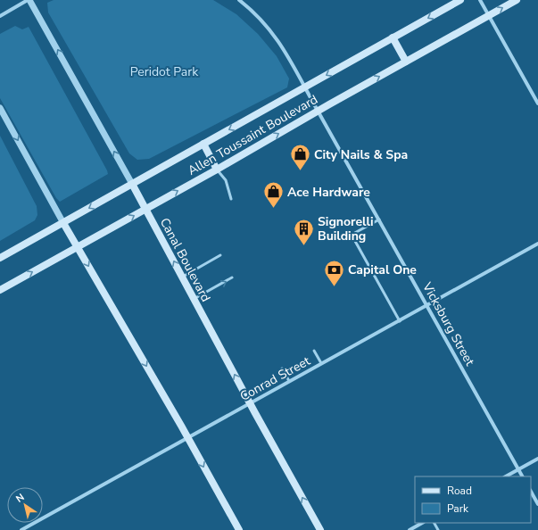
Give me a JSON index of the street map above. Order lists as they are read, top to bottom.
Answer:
{
  "streets": {
    "main road": ["Allen Toussaint Boulevard", "Canal Boulevard"],
    "street": ["Vicksburg Street", "Conrad Street"]
  },
  "crossings": [
    ["Allen Toussaint Boulevard", "Canal Boulevard"],
    ["Allen Toussaint Boulevard", "Vicksburg Street"],
    ["Canal Boulevard", "Conrad Street"],
    ["Vicksburg Street", "Conrad Street"]
  ],
  "one_way": ["Canal Boulevard"],
  "parks": ["Peridot Park"],
  "places": {
    "shop": ["City Nails & Spa", "Ace Hardware"],
    "building": ["Signorelli Building"],
    "bank": ["Capital One"]
  },
  "legend": ["Road", "Park"],
  "north": "top left"
}
